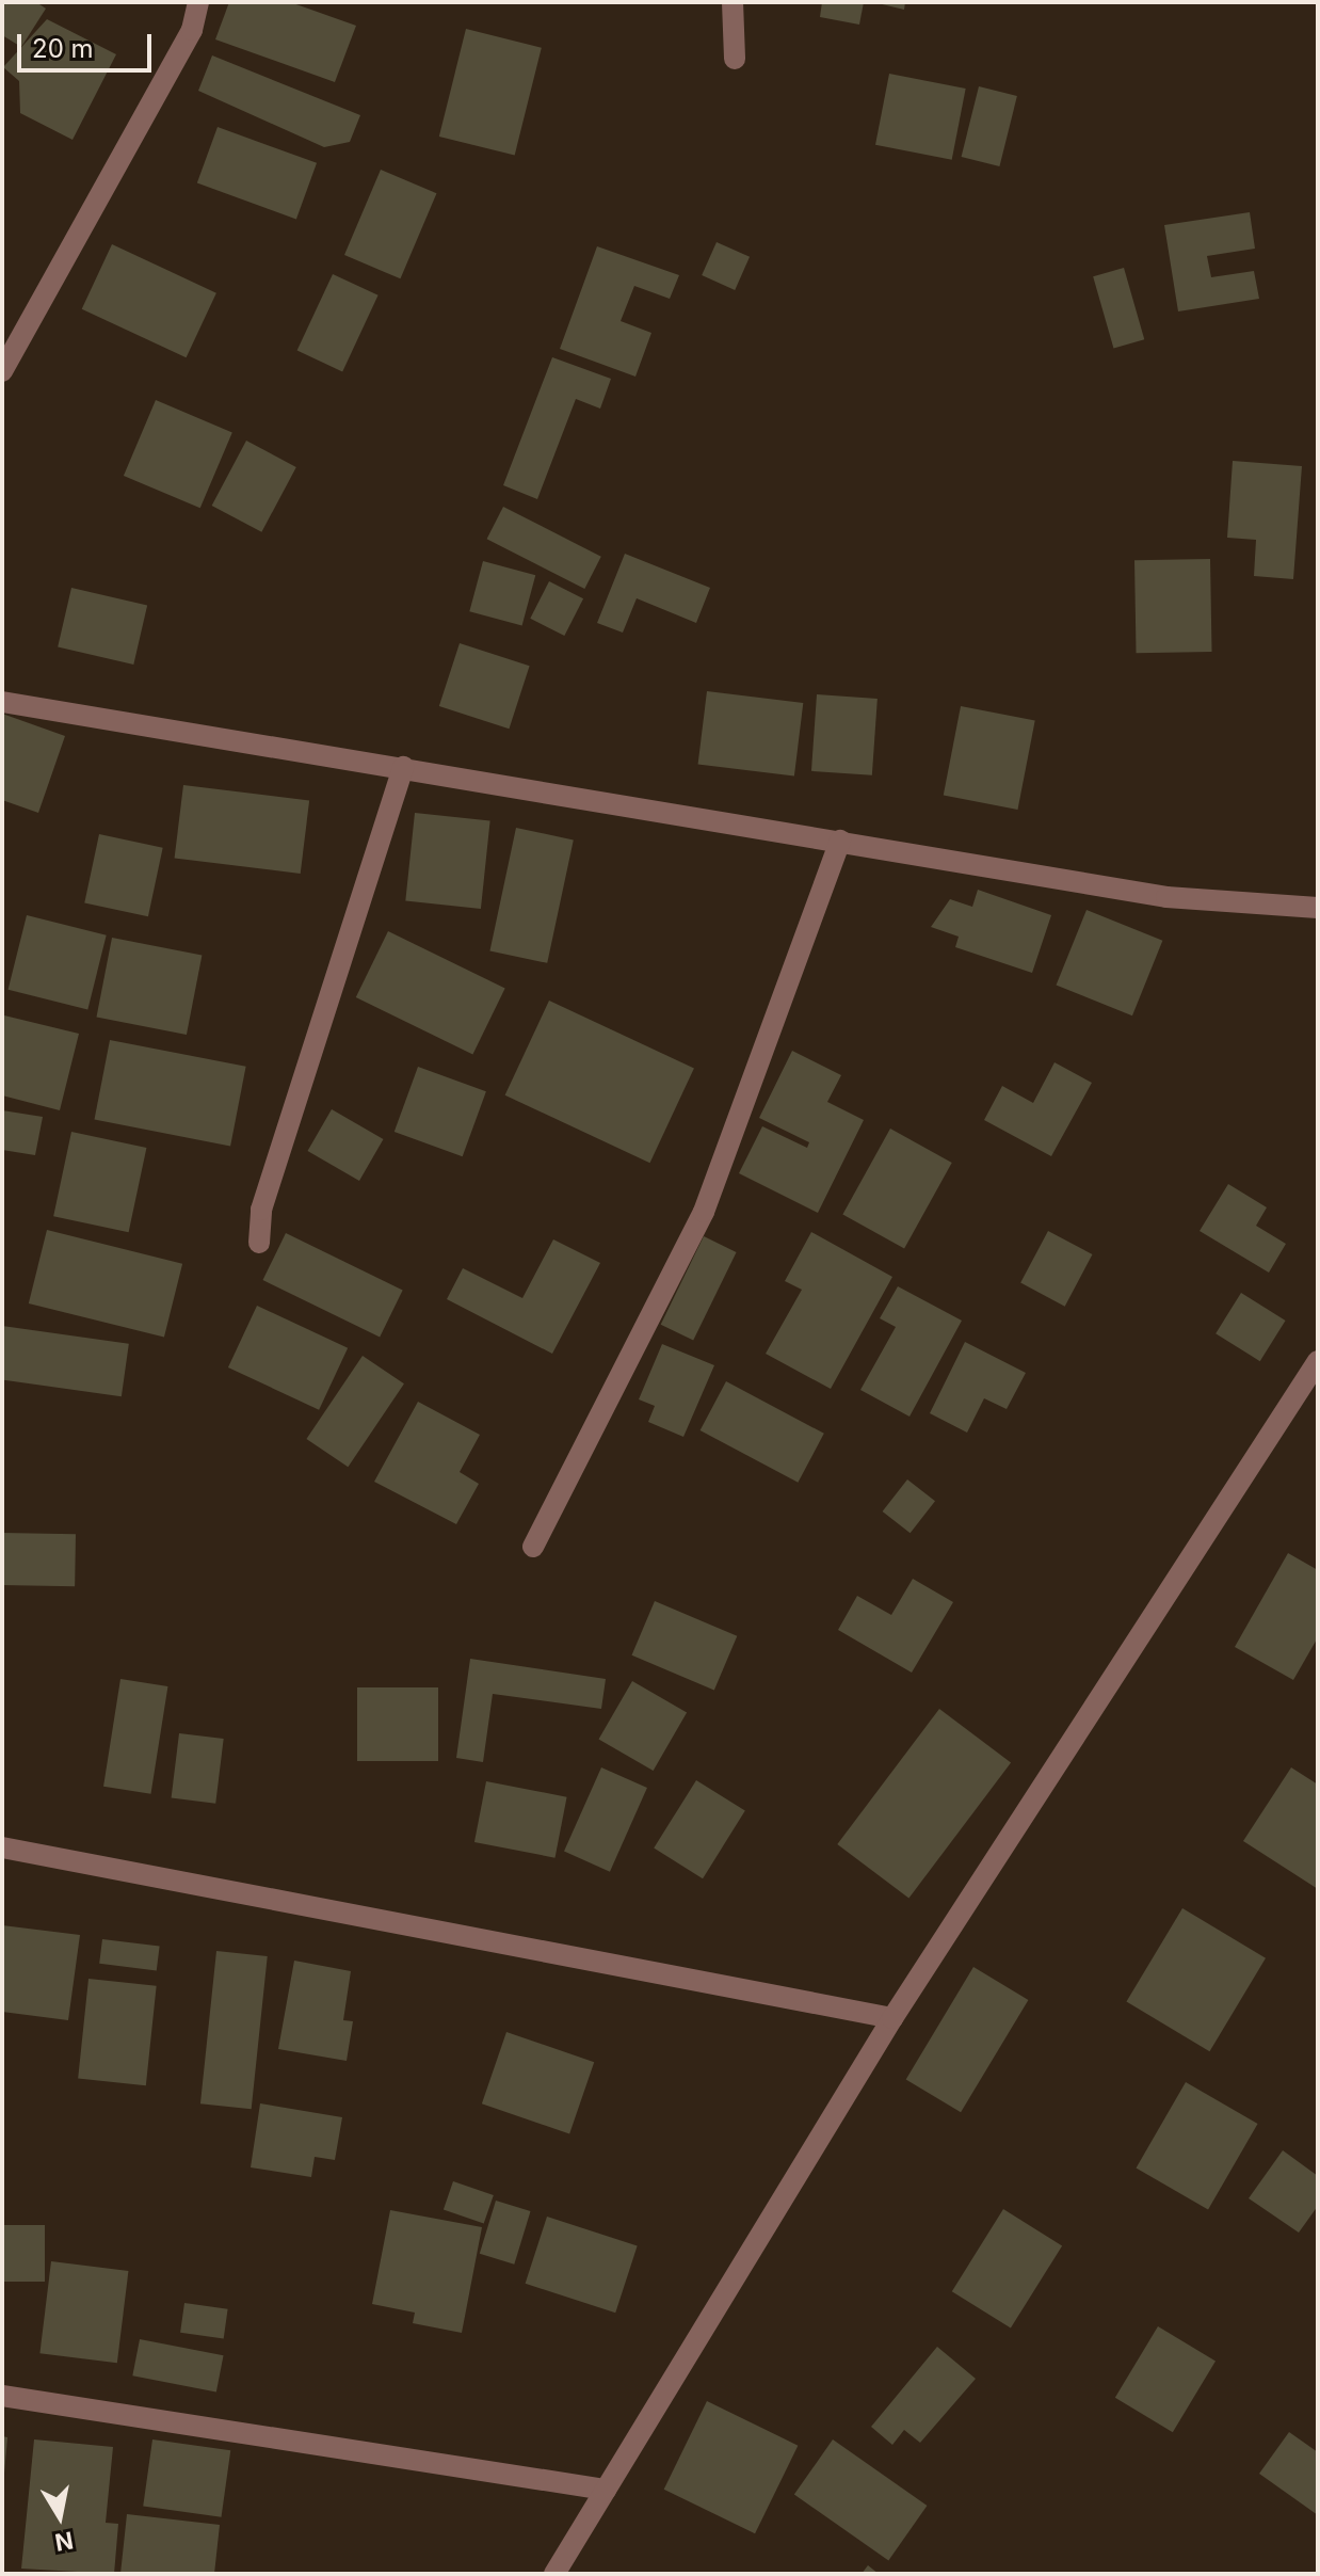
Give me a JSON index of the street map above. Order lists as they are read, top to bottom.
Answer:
{
  "scale_bar": "20 m",
  "north": "bottom"
}
